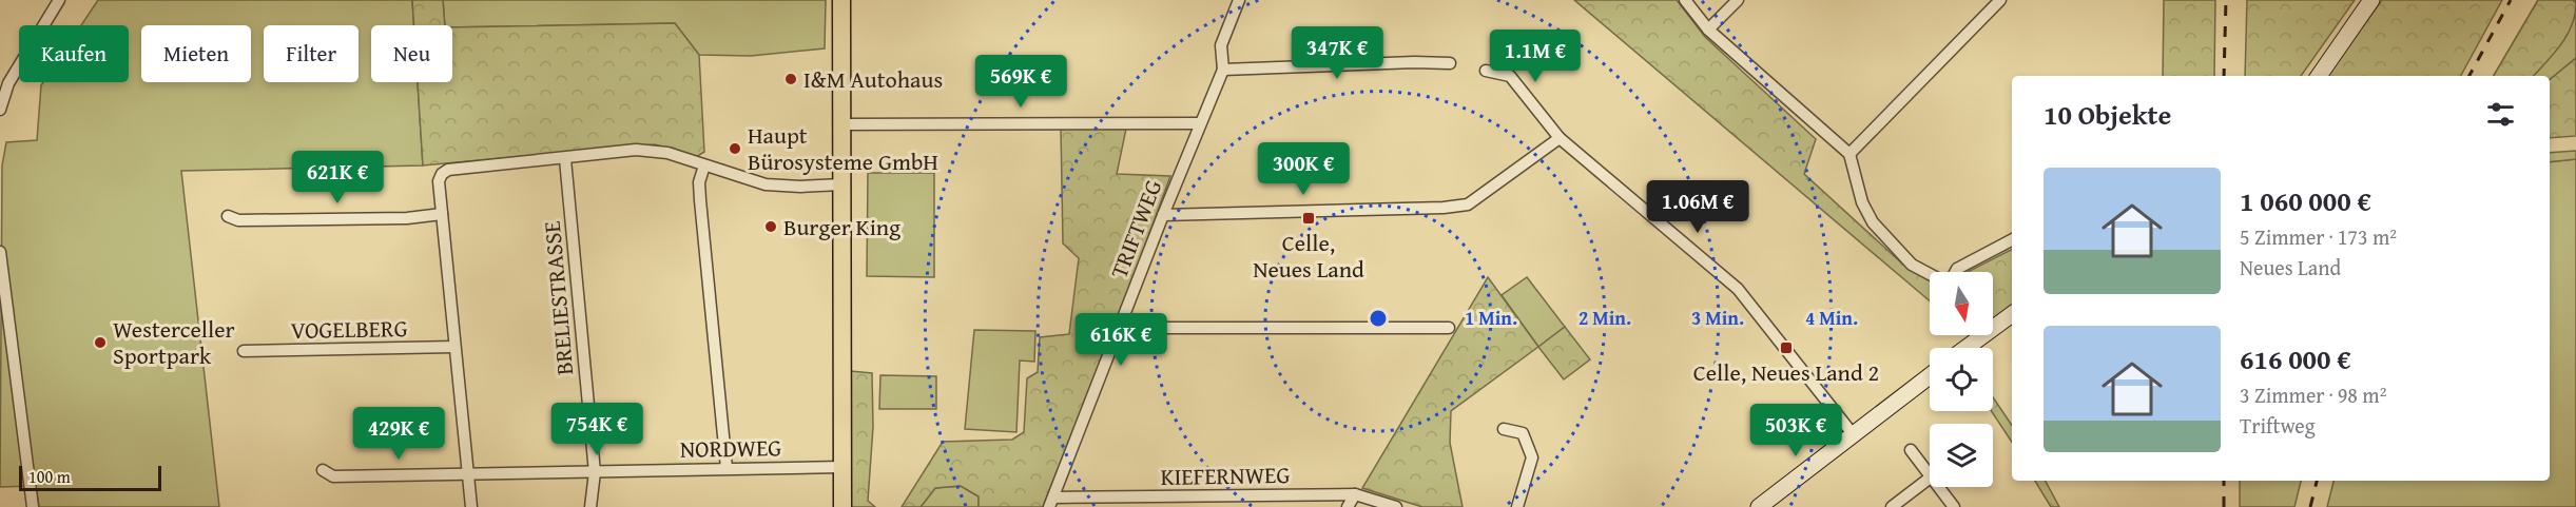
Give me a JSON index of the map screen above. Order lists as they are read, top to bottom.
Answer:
{
  "streets": {
    "street": [
      "TRIFTWEG",
      "BRELIESTRASSE",
      "VOGELBERG",
      "NORDWEG",
      "KIEFERNWEG"
    ]
  },
  "crossings": [
    ["TRIFTWEG", "KIEFERNWEG"],
    ["BRELIESTRASSE", "NORDWEG"]
  ],
  "places": {
    "other": [
      "I&M Autohaus",
      "Haupt Bürosysteme GmbH",
      "Burger King",
      "Westerceller Sportpark"
    ],
    "transit": ["Celle, Neues Land", "Celle, Neues Land 2"]
  },
  "scale_bar": "100 m",
  "north": "bottom",
  "page": {
    "chip": [
      "Kaufen",
      "Mieten",
      "Filter",
      "Neu"
    ],
    "price": [
      "347K €",
      "1.1M €",
      "569K €",
      "300K €",
      "621K €",
      "1.06M €",
      "616K €",
      "754K €",
      "503K €",
      "429K €"
    ],
    "heading": "10 Objekte",
    "list": [
      {
        "name": "1 060 000 €",
        "note": "5 Zimmer · 173 m² · Neues Land"
      },
      {
        "name": "616 000 €",
        "note": "3 Zimmer · 98 m² · Triftweg"
      }
    ],
    "scale": "100 m"
  },
  "rings": [
    "1 Min.",
    "2 Min.",
    "3 Min.",
    "4 Min."
  ]
}
